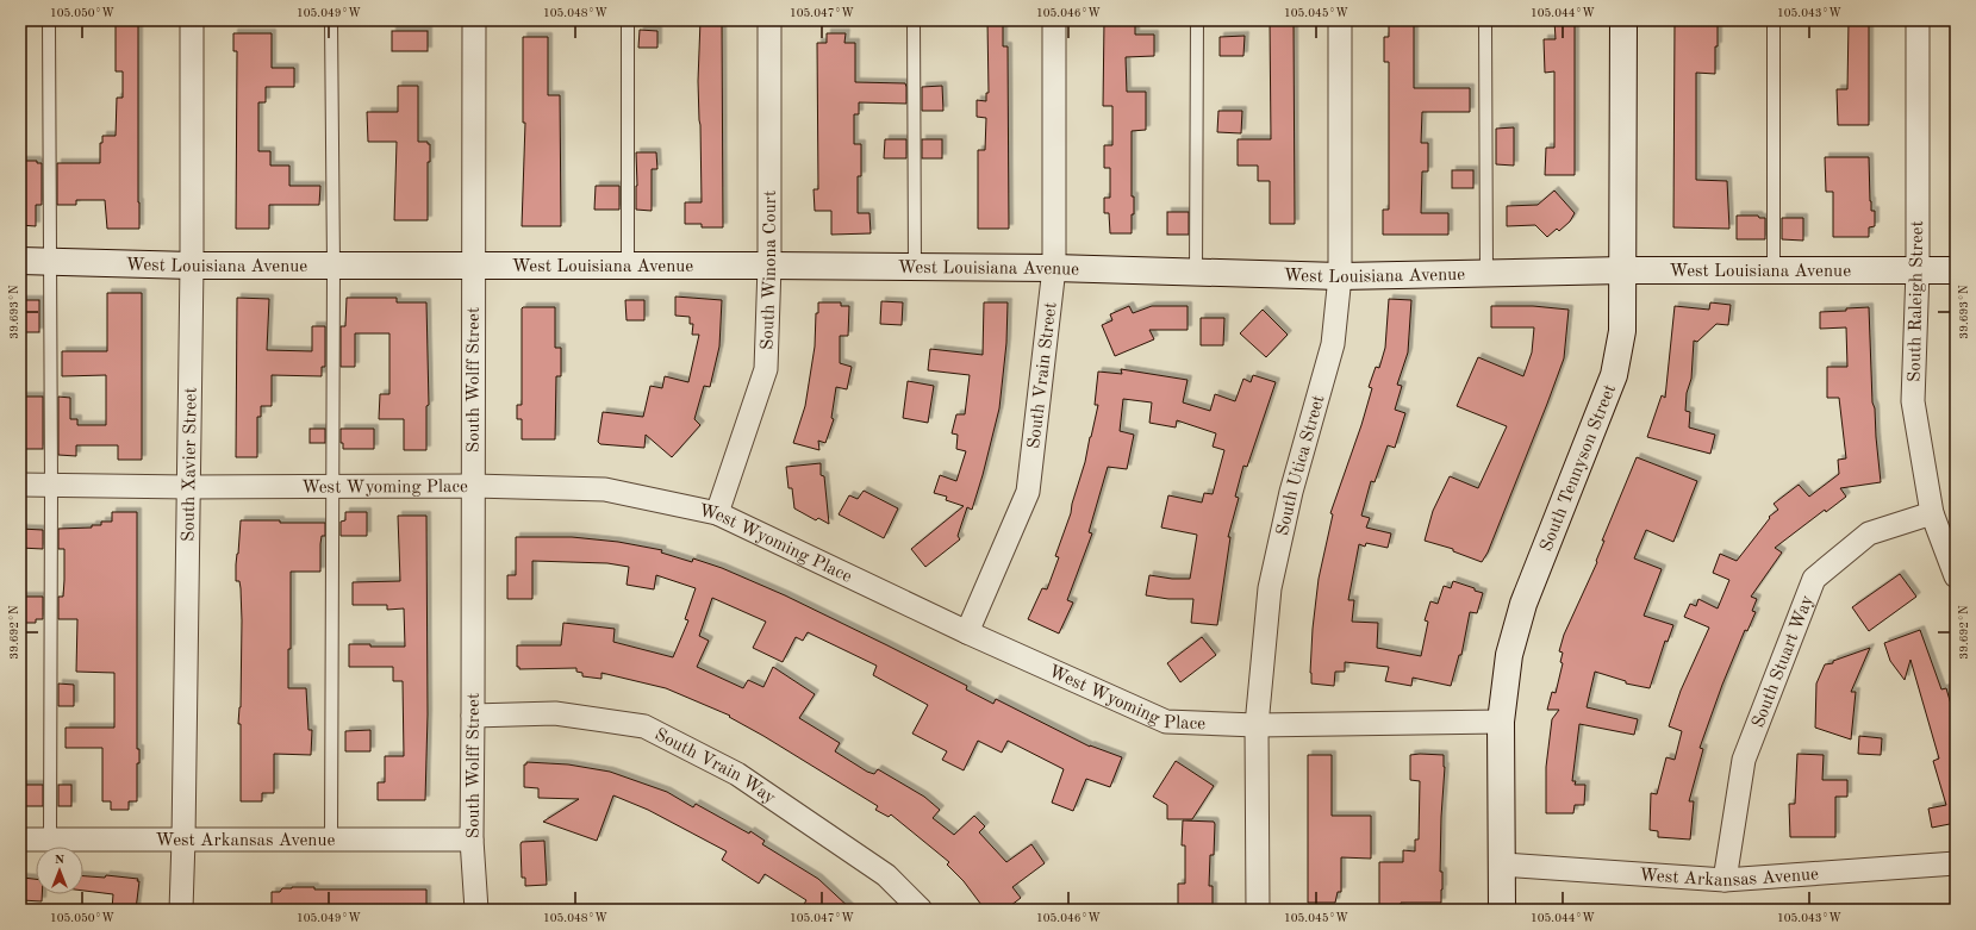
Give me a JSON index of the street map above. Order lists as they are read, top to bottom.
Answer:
{
  "streets": {
    "street": [
      "West Louisiana Avenue",
      "South Winona Court",
      "South Raleigh Street",
      "South Vrain Street",
      "South Wolff Street",
      "South Utica Street",
      "South Xavier Street",
      "South Tennyson Street",
      "West Wyoming Place",
      "South Stuart Way",
      "South Vrain Way",
      "West Arkansas Avenue"
    ]
  },
  "crossings": [
    ["West Louisiana Avenue", "South Winona Court"],
    ["West Louisiana Avenue", "South Raleigh Street"],
    ["West Louisiana Avenue", "South Vrain Street"],
    ["West Louisiana Avenue", "South Wolff Street"],
    ["West Louisiana Avenue", "South Utica Street"],
    ["West Louisiana Avenue", "South Xavier Street"],
    ["West Louisiana Avenue", "South Tennyson Street"],
    ["South Winona Court", "West Wyoming Place"],
    ["South Raleigh Street", "South Stuart Way"],
    ["South Vrain Street", "West Wyoming Place"],
    ["South Wolff Street", "West Wyoming Place"],
    ["South Wolff Street", "South Vrain Way"],
    ["South Wolff Street", "West Arkansas Avenue"],
    ["South Utica Street", "West Wyoming Place"],
    ["South Xavier Street", "West Wyoming Place"],
    ["South Xavier Street", "West Arkansas Avenue"],
    ["South Tennyson Street", "West Wyoming Place"],
    ["South Tennyson Street", "West Arkansas Avenue"],
    ["South Stuart Way", "West Arkansas Avenue"]
  ],
  "north": "top",
  "coordinates": [
    "105.050°W",
    "105.049°W",
    "105.048°W",
    "105.047°W",
    "105.046°W",
    "105.045°W",
    "105.044°W",
    "105.043°W",
    "39.693°N",
    "39.692°N"
  ]
}
